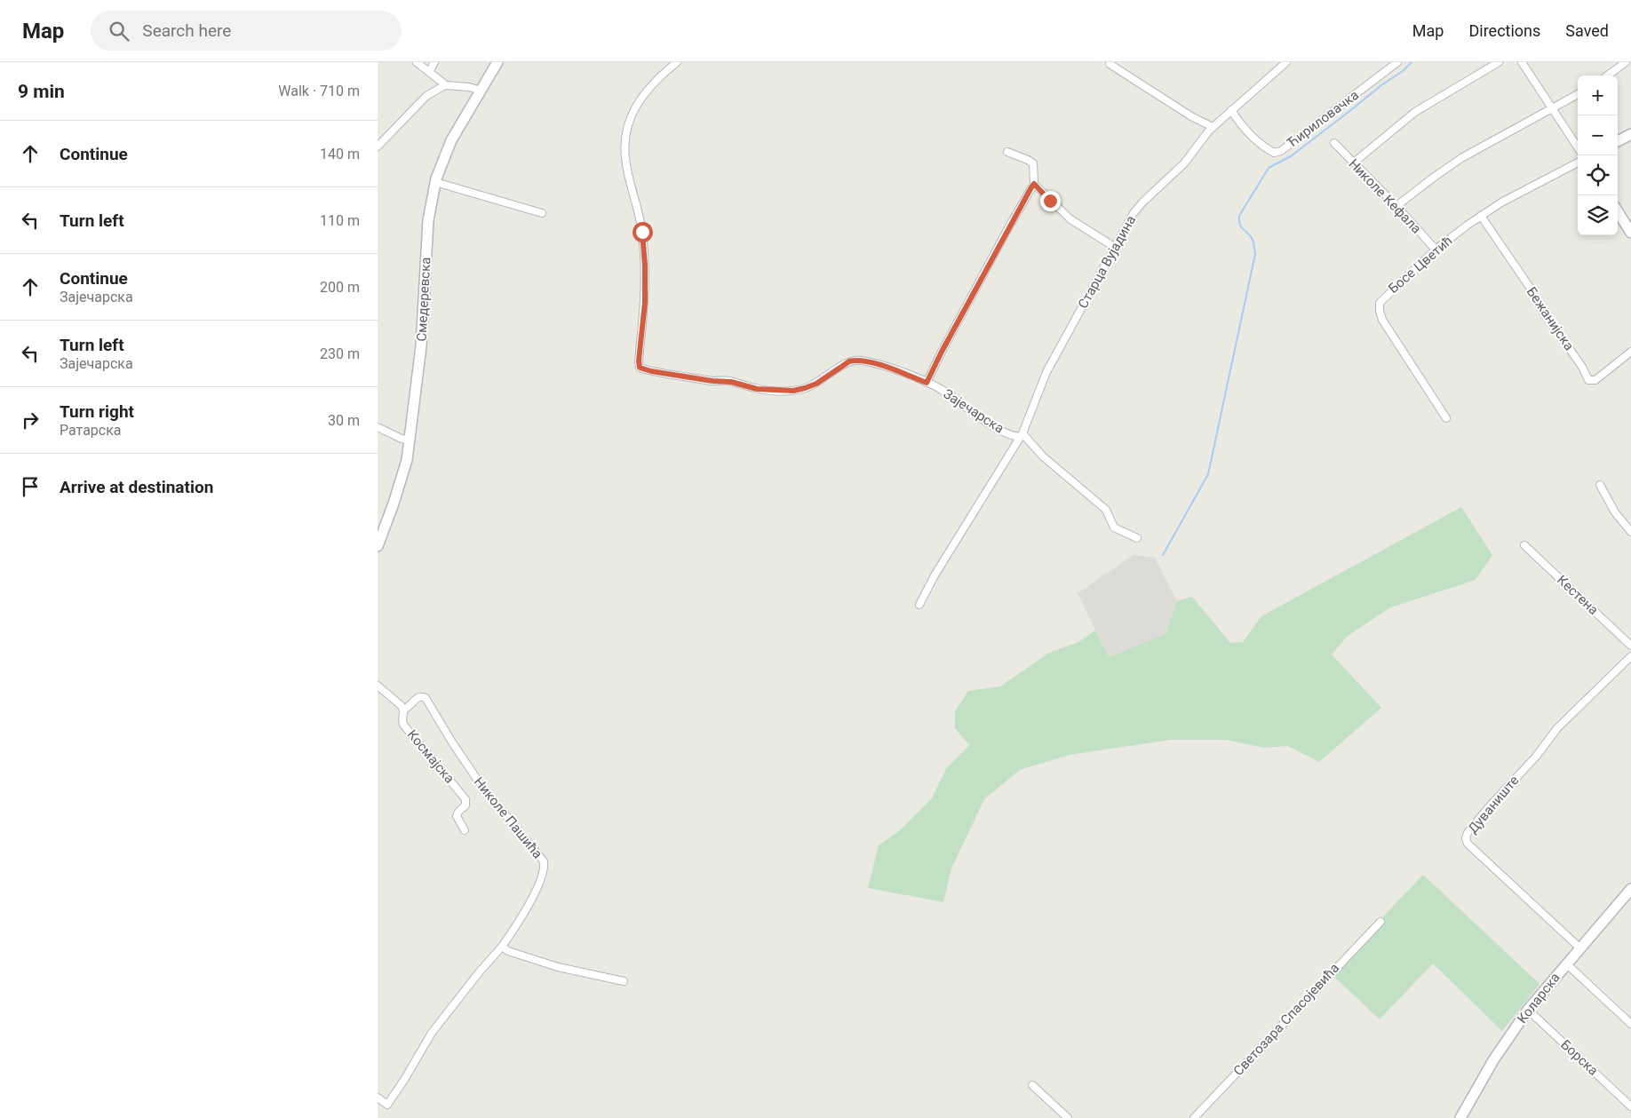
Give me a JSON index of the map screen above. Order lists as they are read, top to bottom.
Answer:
{
  "streets": {
    "main road": ["Смедеревска", "Коларска"],
    "street": [
      "Ћириловачка",
      "Николе Кефала",
      "Старца Вујадина",
      "Босе Цветић",
      "Бежанијска",
      "Зајечарска",
      "Кестена",
      "Космајска",
      "Дуваниште",
      "Николе Пашића",
      "Светозара Спасојевића",
      "Борска"
    ]
  },
  "crossings": [
    ["Ћириловачка", "Старца Вујадина"],
    ["Николе Кефала", "Босе Цветић"],
    ["Старца Вујадина", "Зајечарска"],
    ["Босе Цветић", "Бежанијска"],
    ["Космајска", "Николе Пашића"],
    ["Дуваниште", "Коларска"],
    ["Коларска", "Борска"]
  ],
  "page": {
    "header": "Map",
    "search": "Search here",
    "nav": ["Map", "Directions", "Saved"],
    "heading": ["9 min", "Walk · 710 m"],
    "map_buttons": ["+", "−"],
    "list": [
      ["Continue", "140 m"],
      ["Turn left", "110 m"],
      ["Continue", "Зајечарска", "200 m"],
      ["Turn left", "Зајечарска", "230 m"],
      ["Turn right", "Ратарска", "30 m"],
      "Arrive at destination"
    ]
  }
}
